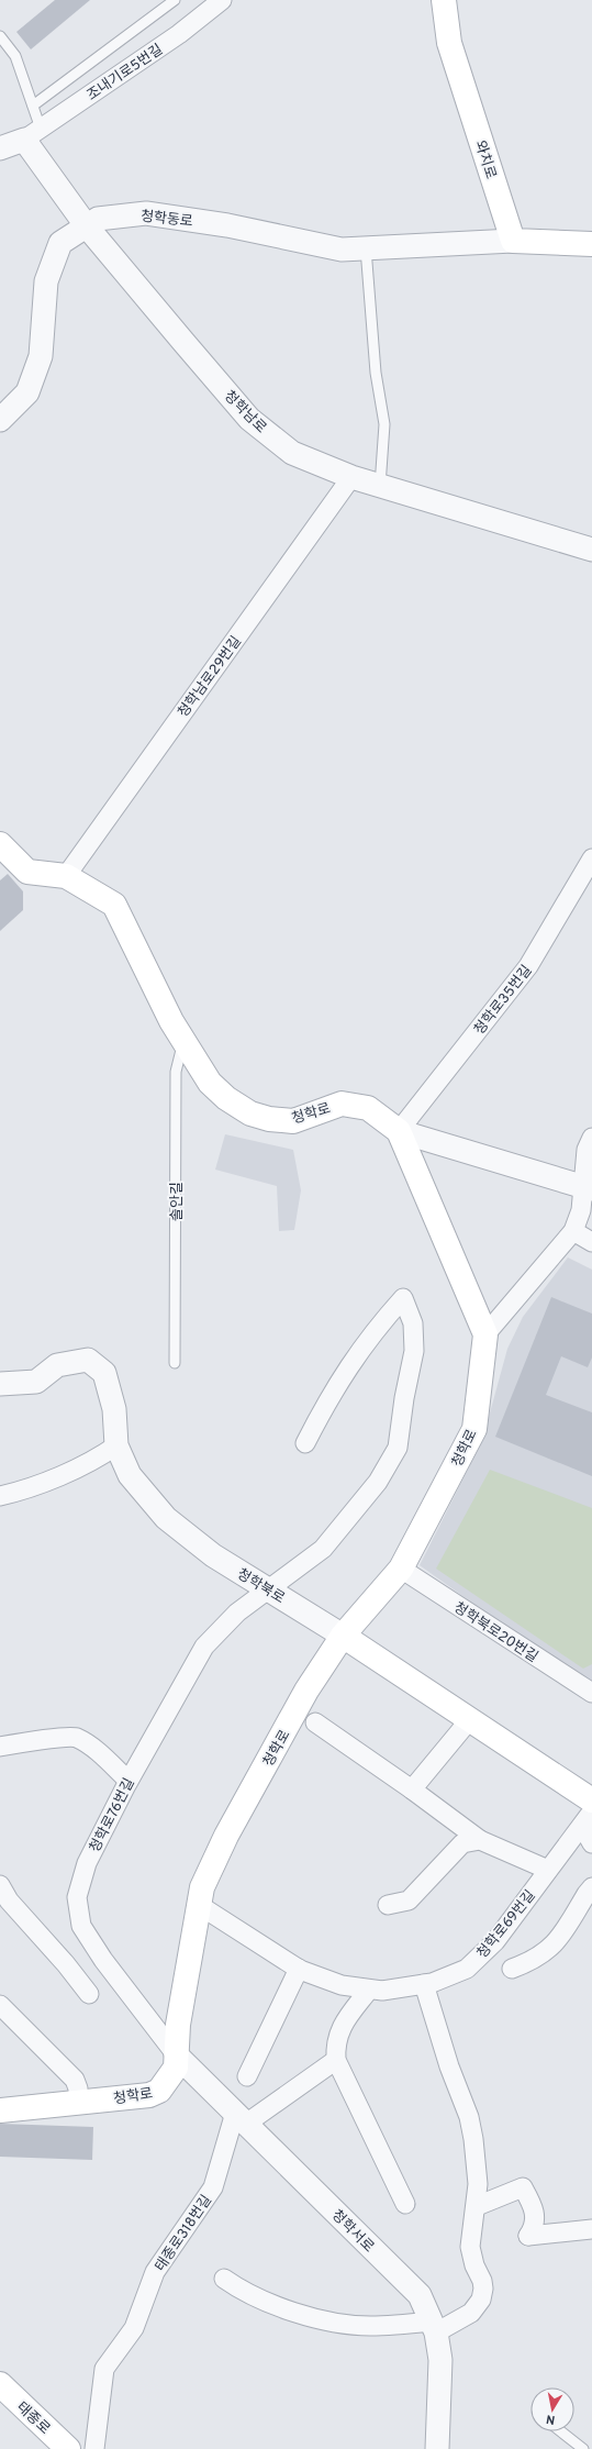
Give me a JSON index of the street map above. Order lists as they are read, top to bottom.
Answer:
{
  "streets": {
    "main road": [
      "와치로",
      "청학로",
      "청학북로",
      "태종로"
    ],
    "street": [
      "조내기로5번길",
      "청학동로",
      "청학남로",
      "청학남로29번길",
      "청학로35번길",
      "청학북로20번길",
      "청학로76번길",
      "청학로69번길",
      "청학서로",
      "태종로318번길"
    ],
    "lane": ["솔안길"]
  },
  "crossings": [
    ["조내기로5번길", "청학남로"],
    ["와치로", "청학동로"],
    ["청학동로", "청학남로"],
    ["청학남로", "청학남로29번길"],
    ["청학남로29번길", "청학로"],
    ["청학로35번길", "청학로"],
    ["청학로", "솔안길"],
    ["청학로", "청학북로"],
    ["청학로", "청학북로20번길"],
    ["청학로", "청학로76번길"],
    ["청학로", "청학로69번길"],
    ["청학로", "청학서로"],
    ["청학북로", "청학로76번길"],
    ["청학로76번길", "청학서로"],
    ["청학서로", "태종로318번길"]
  ],
  "north": "bottom"
}
